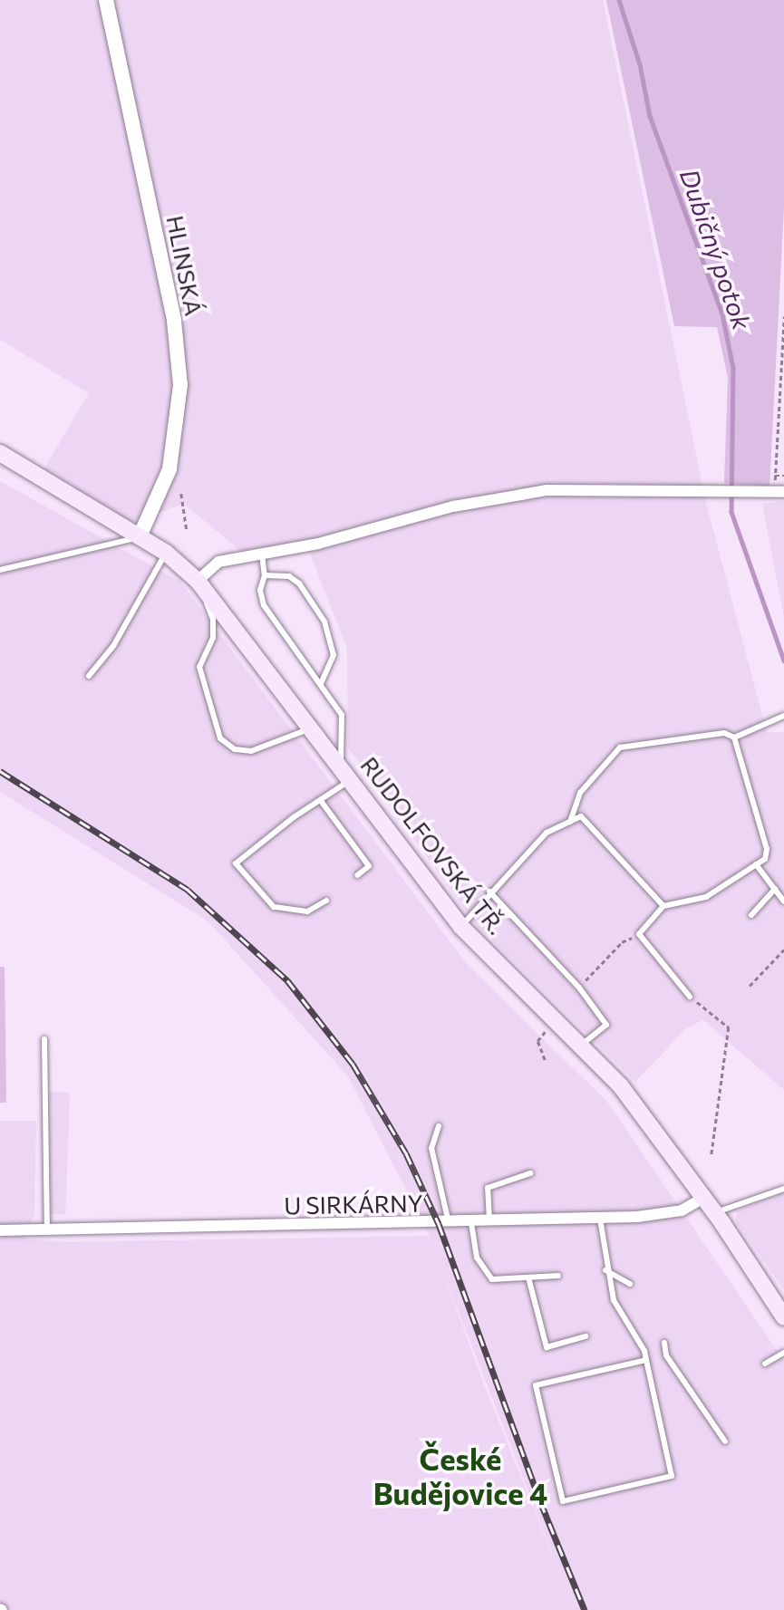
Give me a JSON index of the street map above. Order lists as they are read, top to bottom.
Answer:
{
  "streets": {
    "main road": ["RUDOLFOVSKÁ TŘ."],
    "street": ["HLINSKÁ", "U SIRKÁRNY"]
  },
  "crossings": [
    ["HLINSKÁ", "RUDOLFOVSKÁ TŘ."],
    ["RUDOLFOVSKÁ TŘ.", "U SIRKÁRNY"]
  ],
  "districts": ["České Budějovice 4"],
  "water": ["Dubičný potok"]
}
